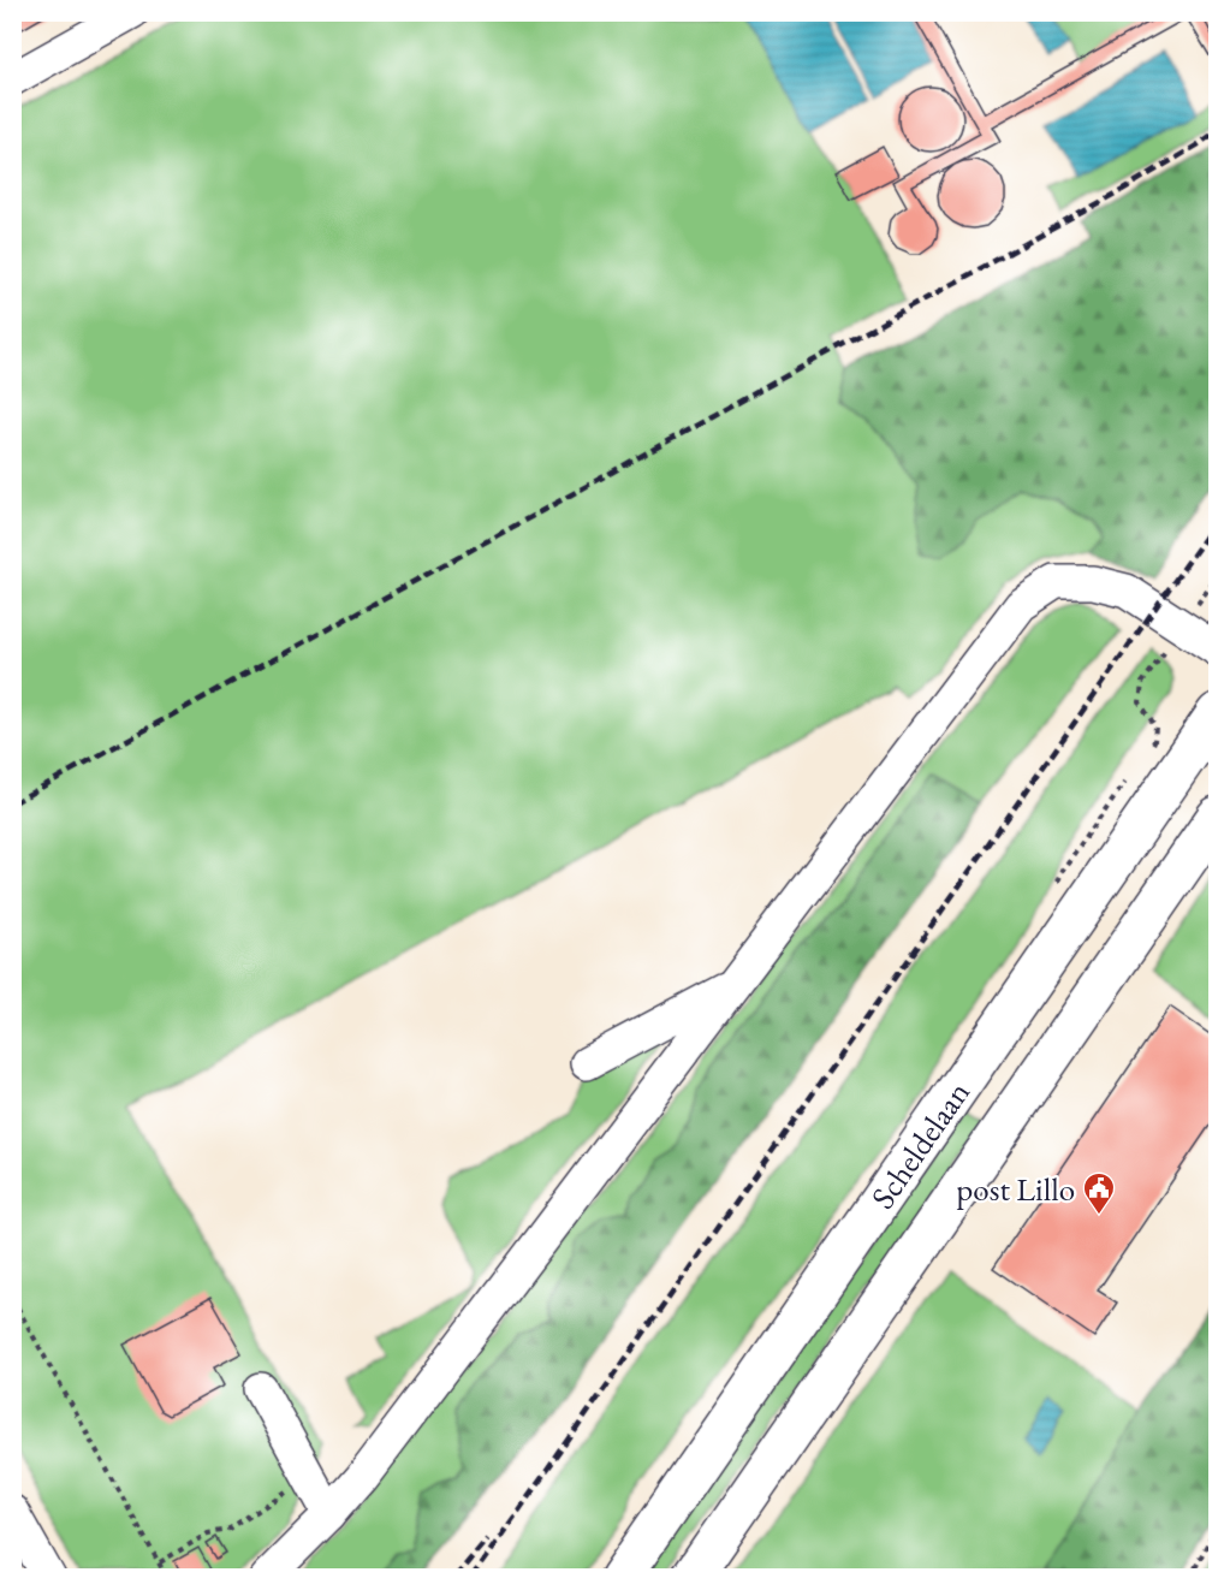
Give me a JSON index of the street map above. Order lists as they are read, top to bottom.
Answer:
{
  "streets": {
    "main road": ["Scheldelaan"]
  },
  "places": {
    "public building": ["post Lillo"]
  }
}
